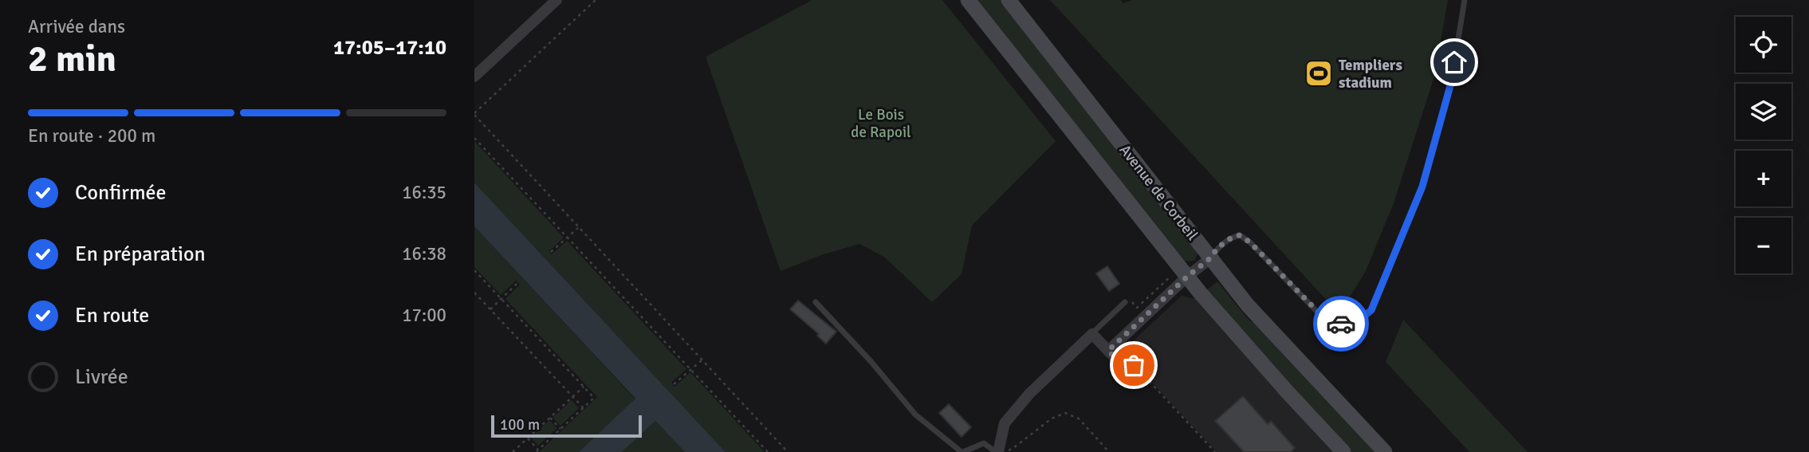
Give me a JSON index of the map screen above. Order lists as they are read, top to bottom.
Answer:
{
  "streets": {
    "main road": ["Avenue de Corbeil"]
  },
  "parks": ["Le Bois de Rapoil"],
  "places": {
    "sports": ["Templiers stadium"]
  },
  "scale_bar": "100 m",
  "page": {
    "heading": ["2 min", "Arrivée dans", "17:05–17:10"],
    "map_buttons": ["+", "−"],
    "bar": "En route · 200 m",
    "list": [
      ["Confirmée", "16:35"],
      ["En préparation", "16:38"],
      ["En route", "17:00"],
      "Livrée"
    ],
    "scale": "100 m"
  }
}
